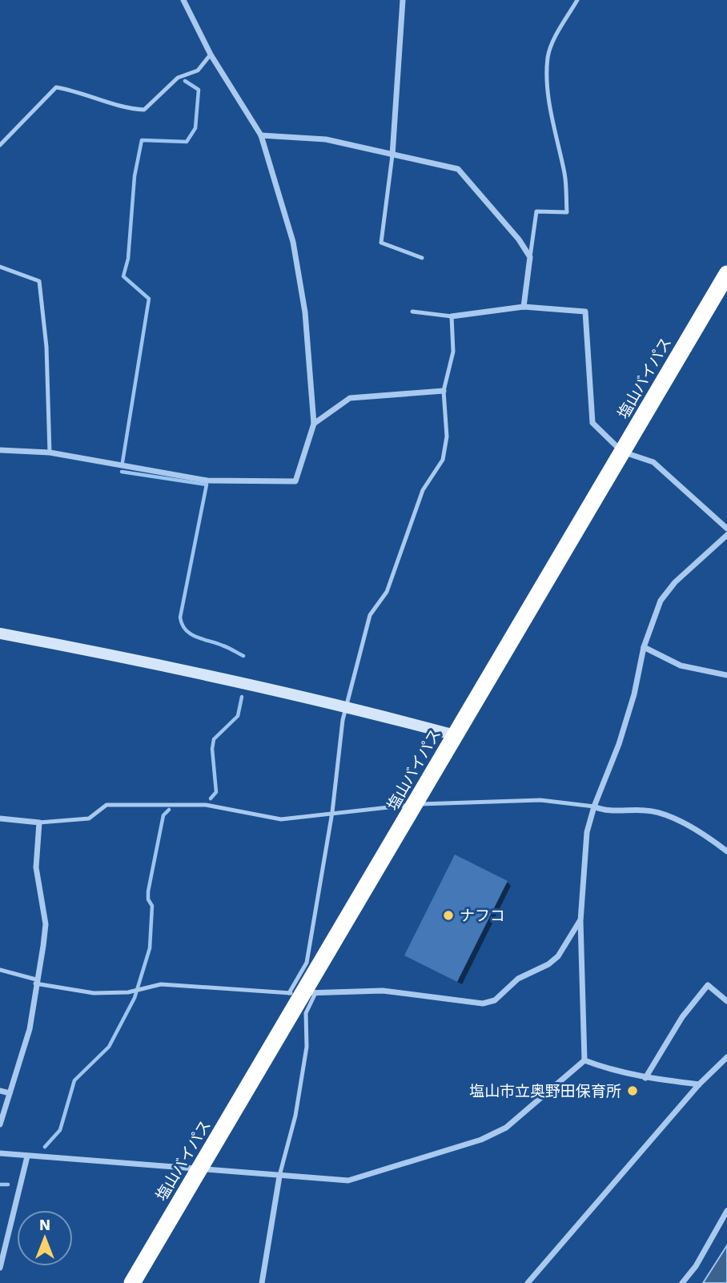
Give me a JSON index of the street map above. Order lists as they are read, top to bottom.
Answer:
{
  "streets": {
    "highway": ["塩山バイパス"]
  },
  "places": ["ナフコ", "塩山市立奥野田保育所"],
  "north": "top"
}
